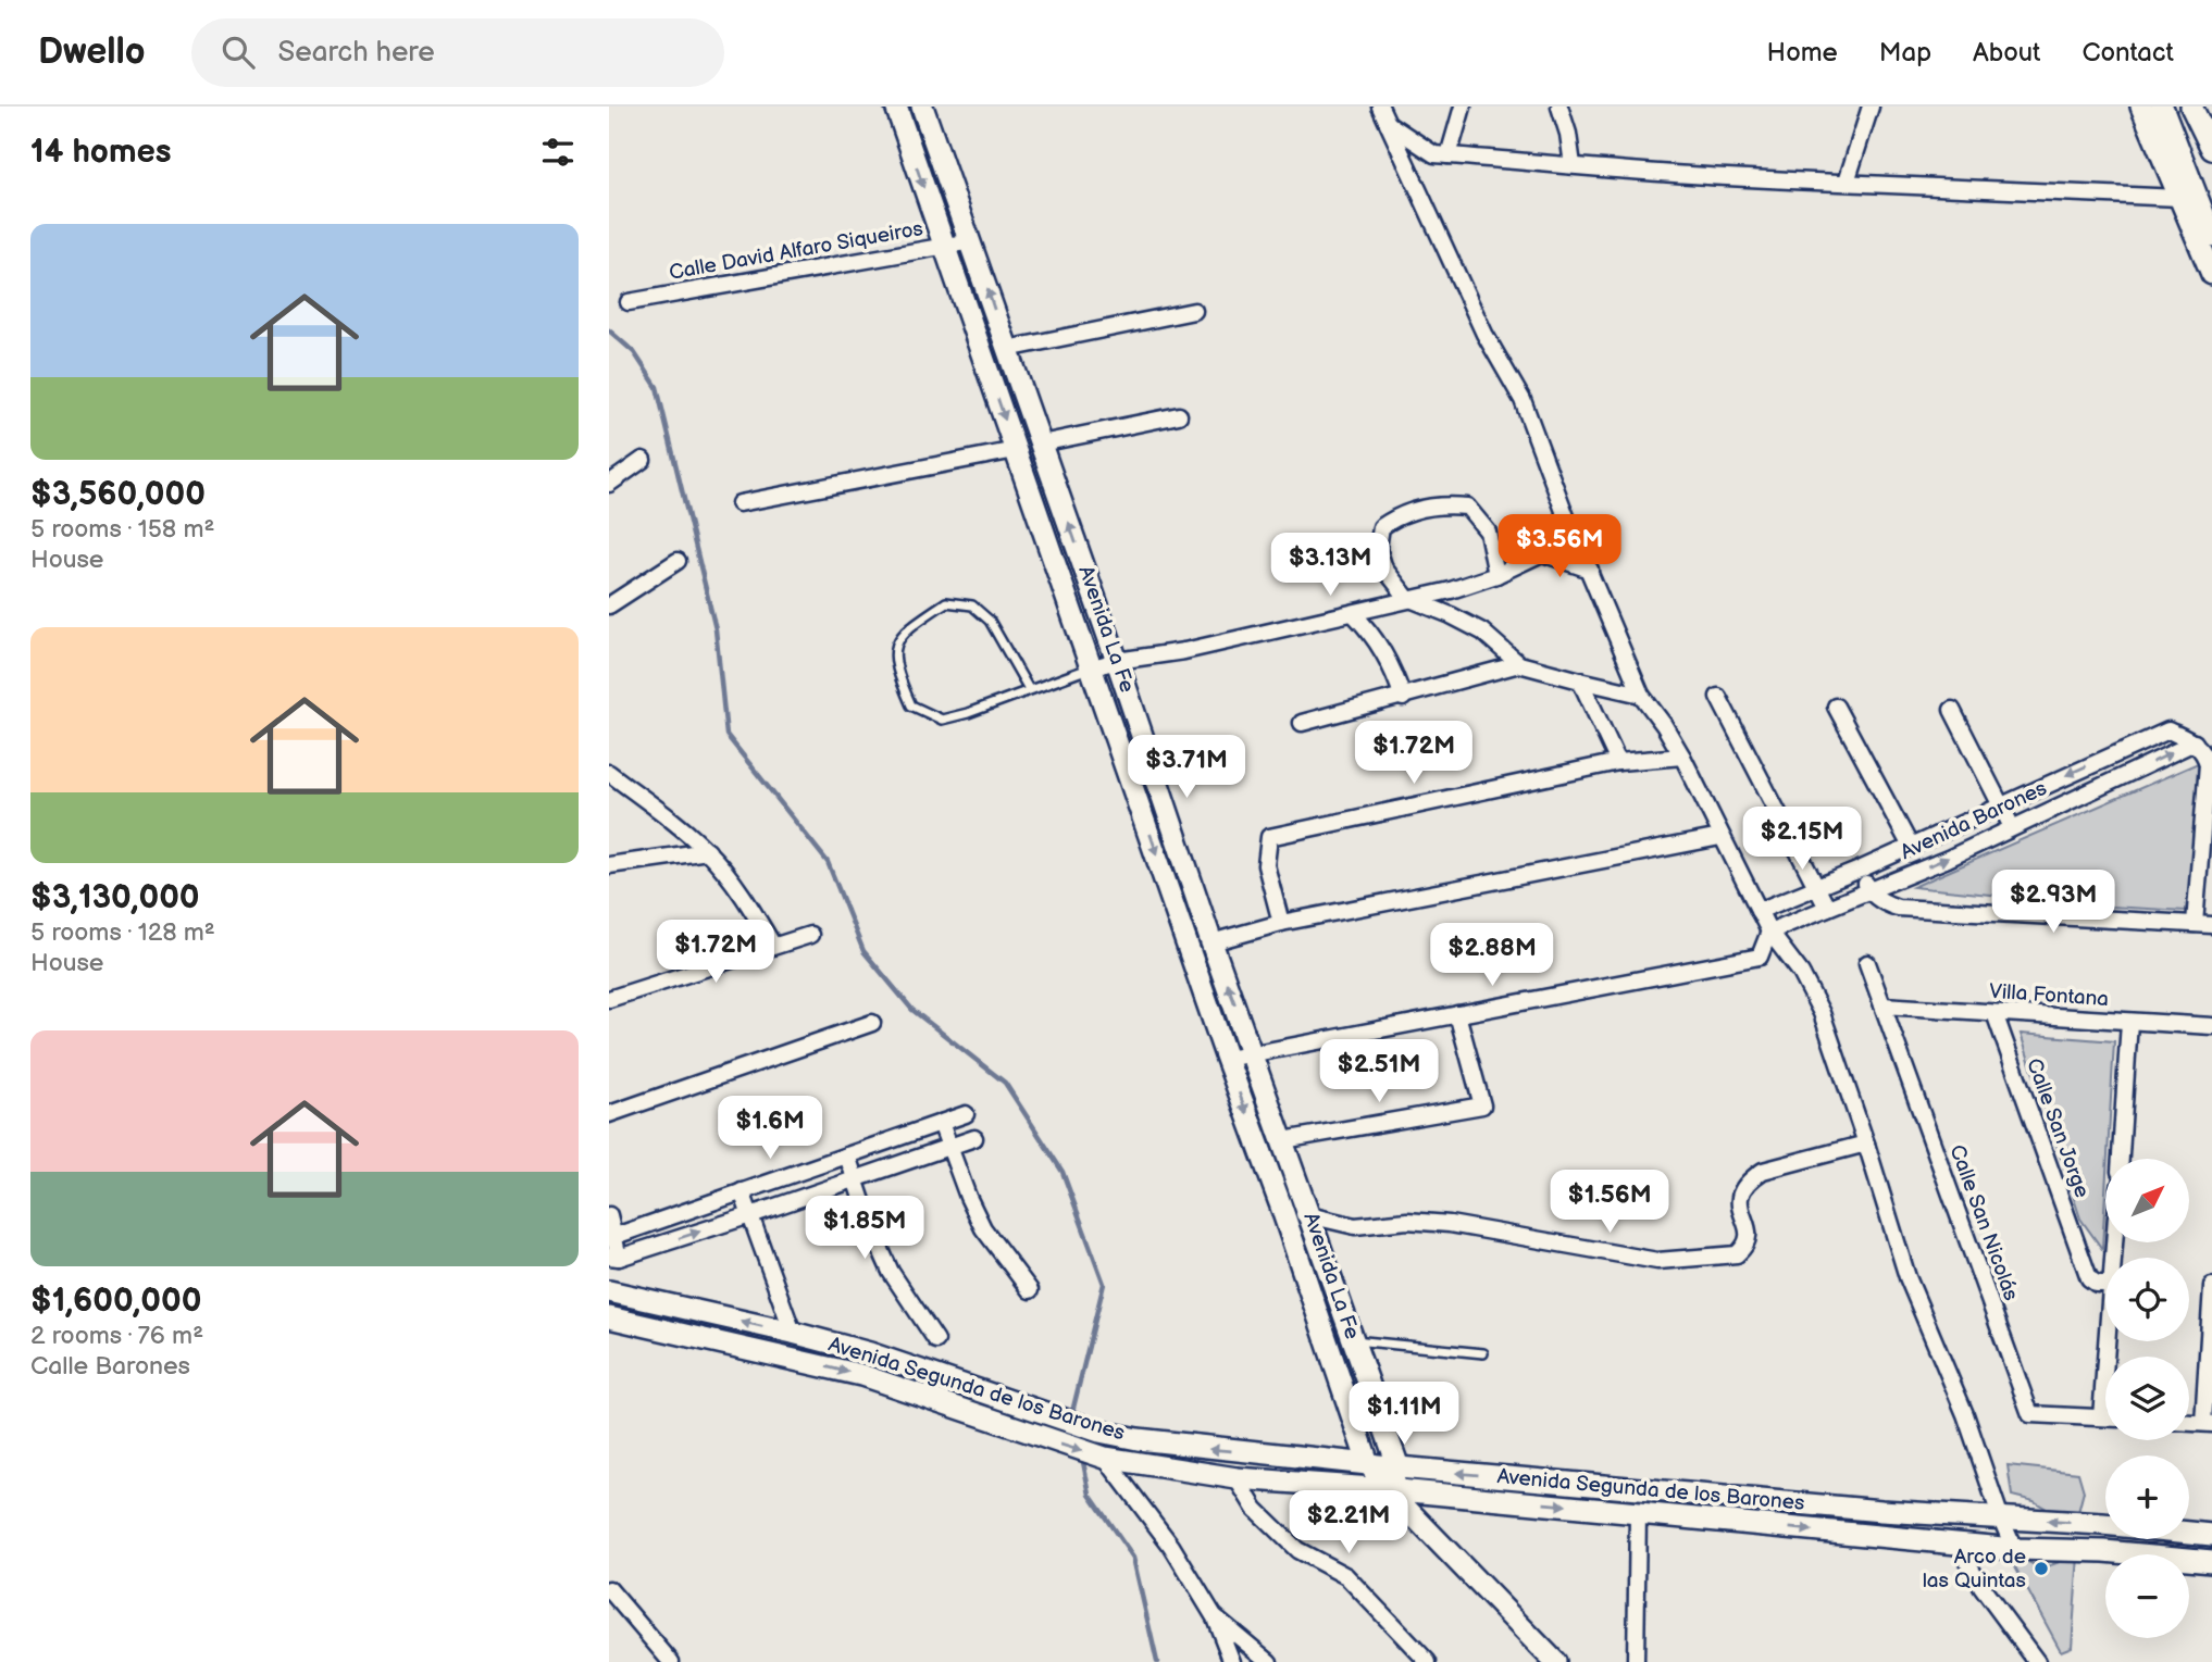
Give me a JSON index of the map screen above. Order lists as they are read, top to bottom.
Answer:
{
  "streets": {
    "main road": ["Avenida La Fe", "Avenida Segunda de los Barones"],
    "street": [
      "Calle David Alfaro Siqueiros",
      "Avenida Barones",
      "Villa Fontana",
      "Calle San Jorge",
      "Calle San Nicolás"
    ]
  },
  "crossings": [
    ["Calle David Alfaro Siqueiros", "Avenida La Fe"],
    ["Avenida La Fe", "Avenida Segunda de los Barones"],
    ["Villa Fontana", "Calle San Jorge"],
    ["Villa Fontana", "Calle San Nicolás"]
  ],
  "places": ["Arco de las Quintas"],
  "north": "top right",
  "page": {
    "header": "Dwello",
    "search": "Search here",
    "nav": [
      "Home",
      "Map",
      "About",
      "Contact"
    ],
    "heading": "14 homes",
    "list": [
      {
        "name": "$3,560,000",
        "note": "5 rooms · 158 m² · House"
      },
      {
        "name": "$3,130,000",
        "note": "5 rooms · 128 m² · House"
      },
      {
        "name": "$1,600,000",
        "note": "2 rooms · 76 m² · Calle Barones"
      }
    ],
    "price": [
      "$3.56M",
      "$3.13M",
      "$1.72M",
      "$3.71M",
      "$2.15M",
      "$2.93M",
      "$1.72M",
      "$2.88M",
      "$2.51M",
      "$1.6M",
      "$1.56M",
      "$1.85M",
      "$1.11M",
      "$2.21M"
    ],
    "map_buttons": ["+", "−"]
  }
}
